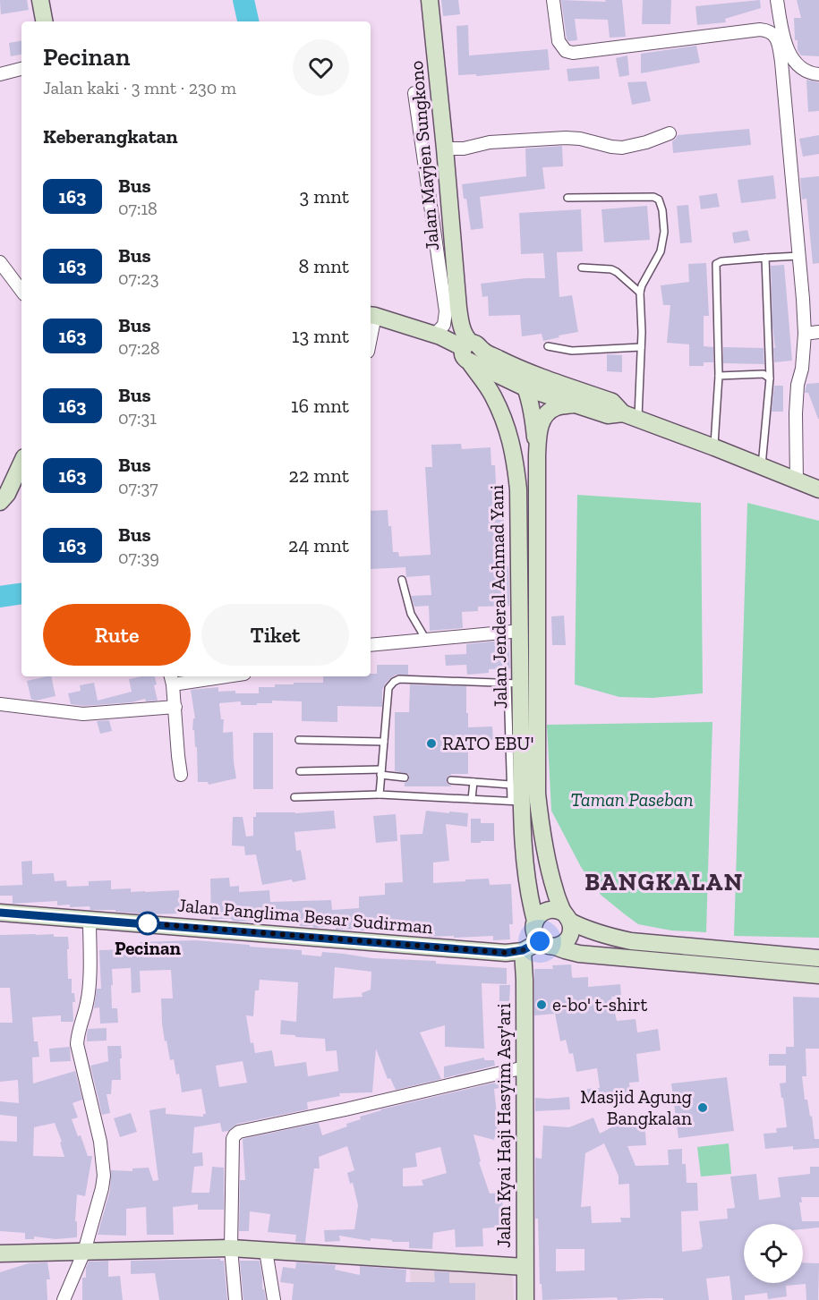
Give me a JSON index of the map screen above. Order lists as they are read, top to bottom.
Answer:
{
  "streets": {
    "street": [
      "Jalan Mayjen Sungkono",
      "Jalan Jenderal Achmad Yani",
      "Jalan Panglima Besar Sudirman",
      "Jalan Kyai Haji Hasyim Asy'ari"
    ]
  },
  "crossings": [
    ["Jalan Mayjen Sungkono", "Jalan Jenderal Achmad Yani"],
    ["Jalan Jenderal Achmad Yani", "Jalan Panglima Besar Sudirman"],
    ["Jalan Panglima Besar Sudirman", "Jalan Kyai Haji Hasyim Asy'ari"]
  ],
  "districts": ["BANGKALAN"],
  "parks": ["Taman Paseban"],
  "places": [
    "RATO EBU'",
    "Pecinan",
    "e-bo' t-shirt",
    "Masjid Agung Bangkalan"
  ],
  "lines": ["bus line 163"],
  "page": {
    "heading": [
      ["Pecinan", "Jalan kaki · 3 mnt · 230 m"],
      "Keberangkatan"
    ],
    "list": [
      {
        "mark": "163",
        "name": "Bus",
        "note": "07:18",
        "value": "3 mnt"
      },
      {
        "mark": "163",
        "name": "Bus",
        "note": "07:23",
        "value": "8 mnt"
      },
      {
        "mark": "163",
        "name": "Bus",
        "note": "07:28",
        "value": "13 mnt"
      },
      {
        "mark": "163",
        "name": "Bus",
        "note": "07:31",
        "value": "16 mnt"
      },
      {
        "mark": "163",
        "name": "Bus",
        "note": "07:37",
        "value": "22 mnt"
      },
      {
        "mark": "163",
        "name": "Bus",
        "note": "07:39",
        "value": "24 mnt"
      }
    ],
    "buttons": ["Rute", "Tiket"]
  }
}
